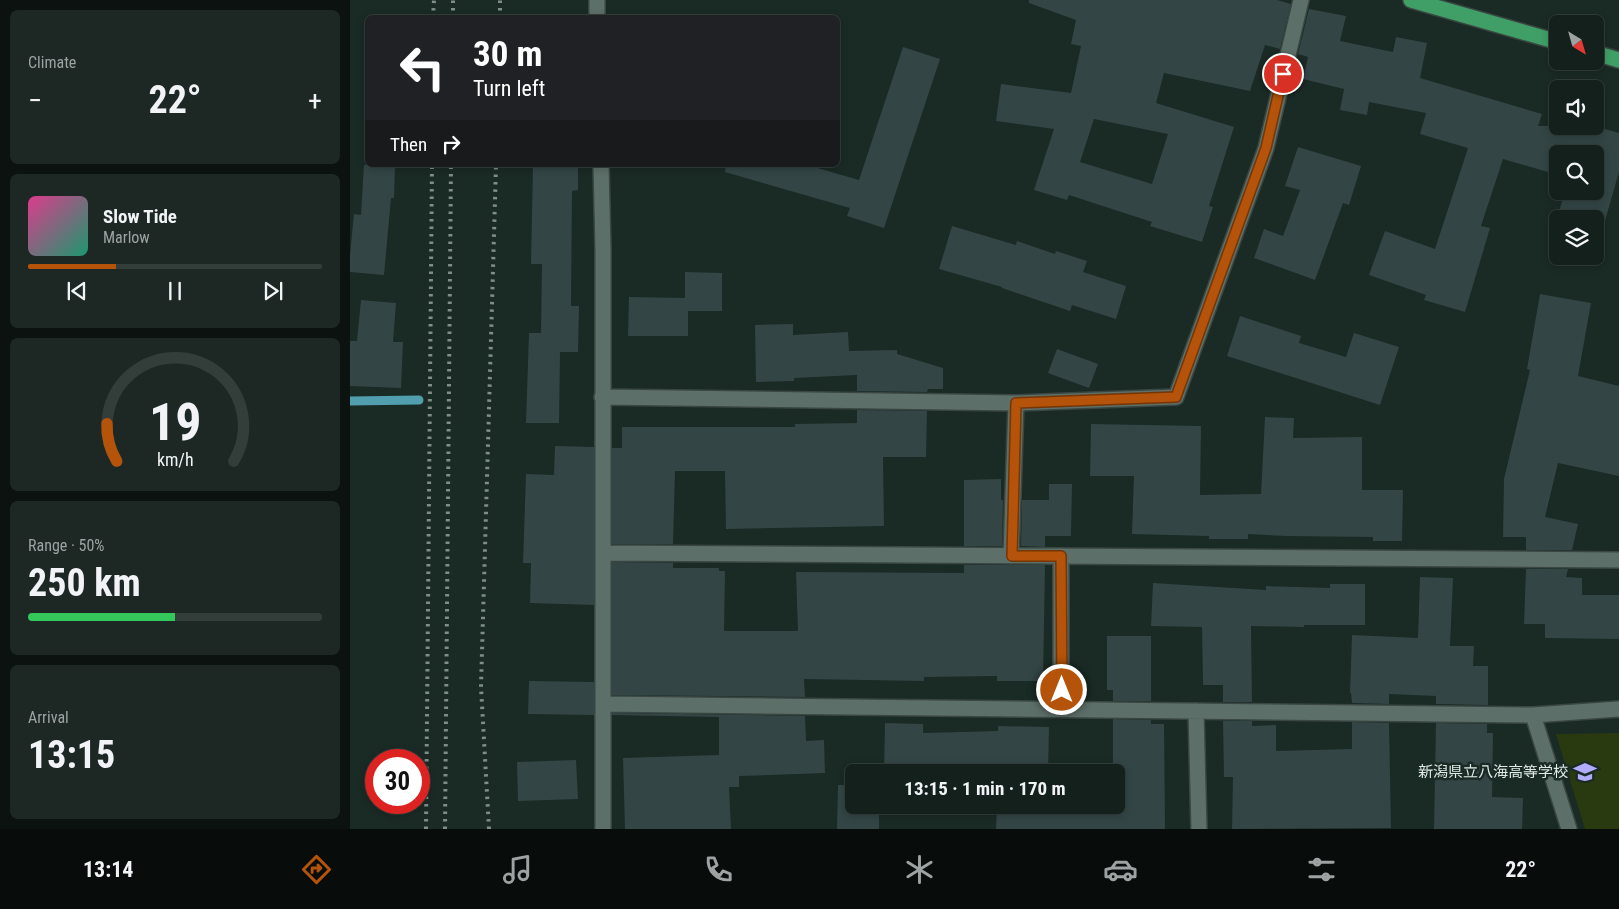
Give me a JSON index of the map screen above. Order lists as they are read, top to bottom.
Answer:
{
  "places": {
    "school or university": ["新潟県立八海高等学校"]
  },
  "north": "bottom right",
  "page": {
    "tile": [
      "Climate",
      ["Range · 50%", "250 km"],
      ["Arrival", "13:15"]
    ],
    "turn": ["30 m", "Turn left"],
    "heat": ["−", "22°", "+"],
    "then": "Then",
    "song": ["Slow Tide", "Marlow"],
    "limit": "30",
    "trip": "13:15 · 1 min · 170 m",
    "tabs": ["13:14", "22°"],
    "gauge": ["19", "km/h"]
  }
}
